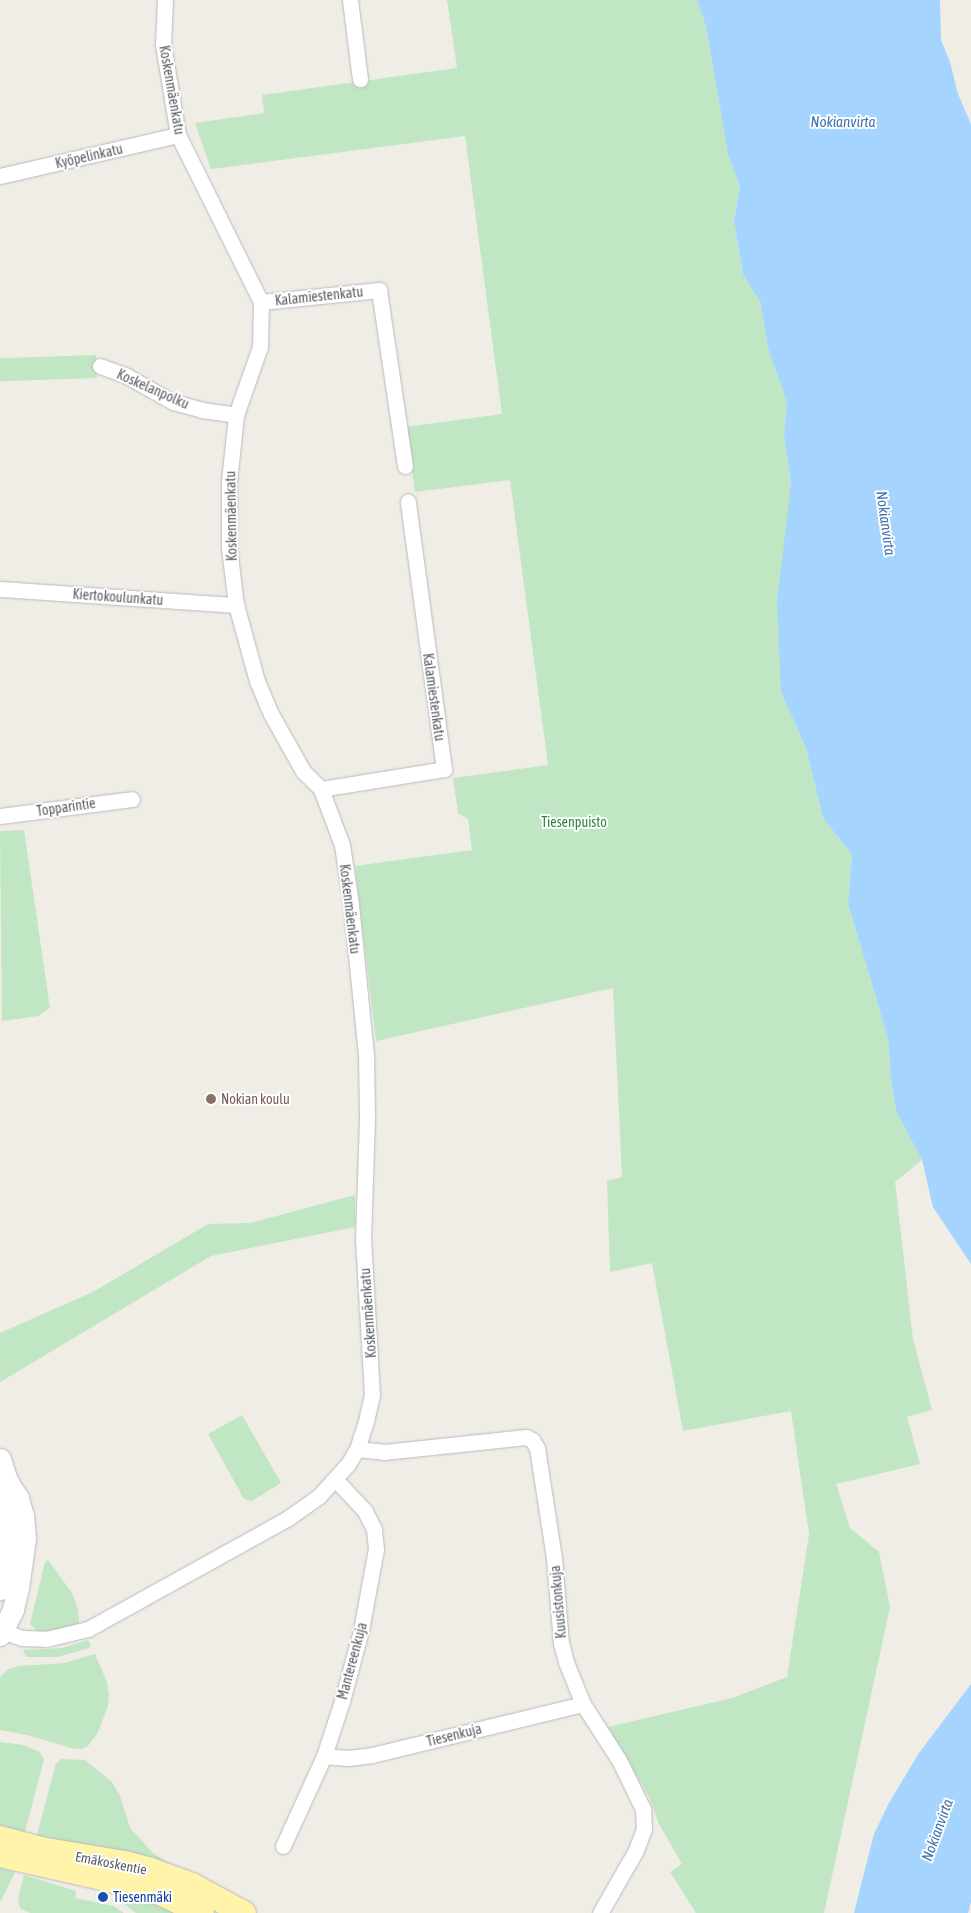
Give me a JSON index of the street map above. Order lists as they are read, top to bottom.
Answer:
{
  "streets": {
    "main road": ["Emäkoskentie"],
    "street": [
      "Koskenmäenkatu",
      "Kyöpelinkatu",
      "Kalamiestenkatu",
      "Koskelanpolku",
      "Kiertokoulunkatu",
      "Topparintie",
      "Kuusistonkuja",
      "Mantereenkuja",
      "Tiesenkuja"
    ]
  },
  "crossings": [
    ["Koskenmäenkatu", "Kyöpelinkatu"],
    ["Koskenmäenkatu", "Kalamiestenkatu"],
    ["Koskenmäenkatu", "Koskelanpolku"],
    ["Koskenmäenkatu", "Kiertokoulunkatu"],
    ["Koskenmäenkatu", "Kuusistonkuja"],
    ["Koskenmäenkatu", "Mantereenkuja"],
    ["Kuusistonkuja", "Tiesenkuja"],
    ["Mantereenkuja", "Tiesenkuja"]
  ],
  "water": ["Nokianvirta"],
  "parks": ["Tiesenpuisto"],
  "places": ["Nokian koulu", "Tiesenmäki"]
}
